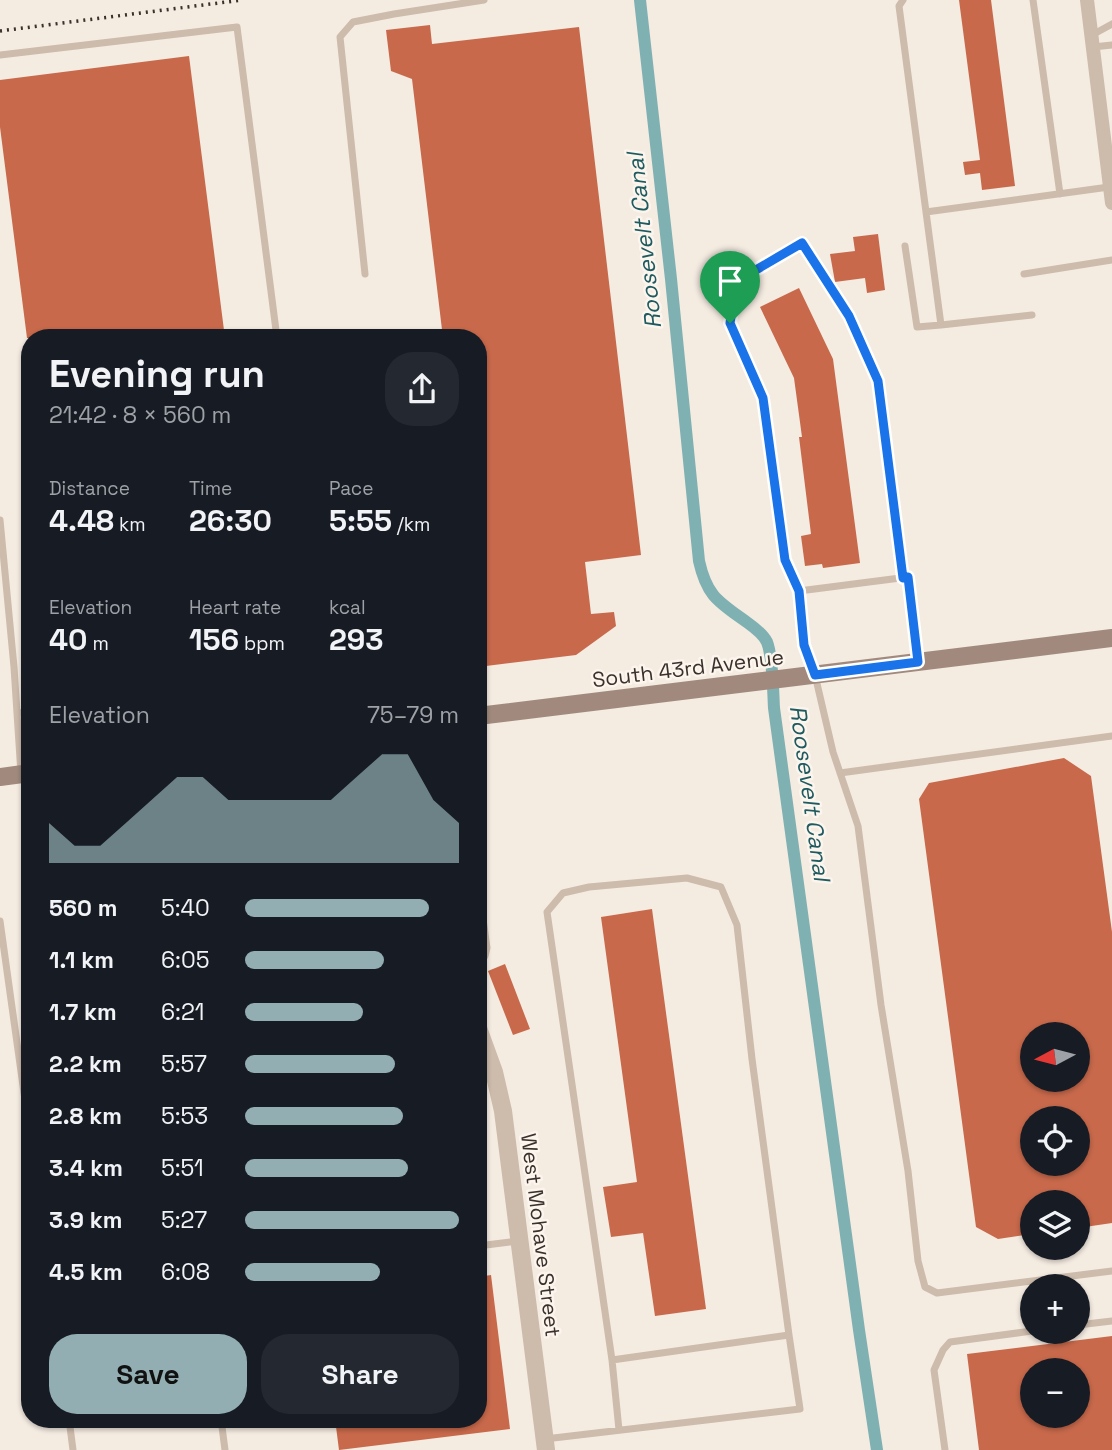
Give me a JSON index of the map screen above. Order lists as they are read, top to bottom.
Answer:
{
  "streets": {
    "main road": ["South 43rd Avenue"],
    "street": ["West Mohave Street"]
  },
  "water": ["Roosevelt Canal"],
  "north": "left",
  "page": {
    "heading": ["Evening run", "21:42 · 8 × 560 m"],
    "stats": [
      ["Distance", "4.48 km"],
      ["Time", "26:30"],
      ["Pace", "5:55 /km"],
      ["Elevation", "40 m"],
      ["Heart rate", "156 bpm"],
      ["kcal", "293"]
    ],
    "chart": ["Elevation", "75–79 m"],
    "list": [
      {
        "name": "560 m",
        "note": "5:40"
      },
      {
        "name": "1.1 km",
        "note": "6:05"
      },
      {
        "name": "1.7 km",
        "note": "6:21"
      },
      {
        "name": "2.2 km",
        "note": "5:57"
      },
      {
        "name": "2.8 km",
        "note": "5:53"
      },
      {
        "name": "3.4 km",
        "note": "5:51"
      },
      {
        "name": "3.9 km",
        "note": "5:27"
      },
      {
        "name": "4.5 km",
        "note": "6:08"
      }
    ],
    "map_buttons": ["+", "−"],
    "buttons": ["Save", "Share"]
  }
}
